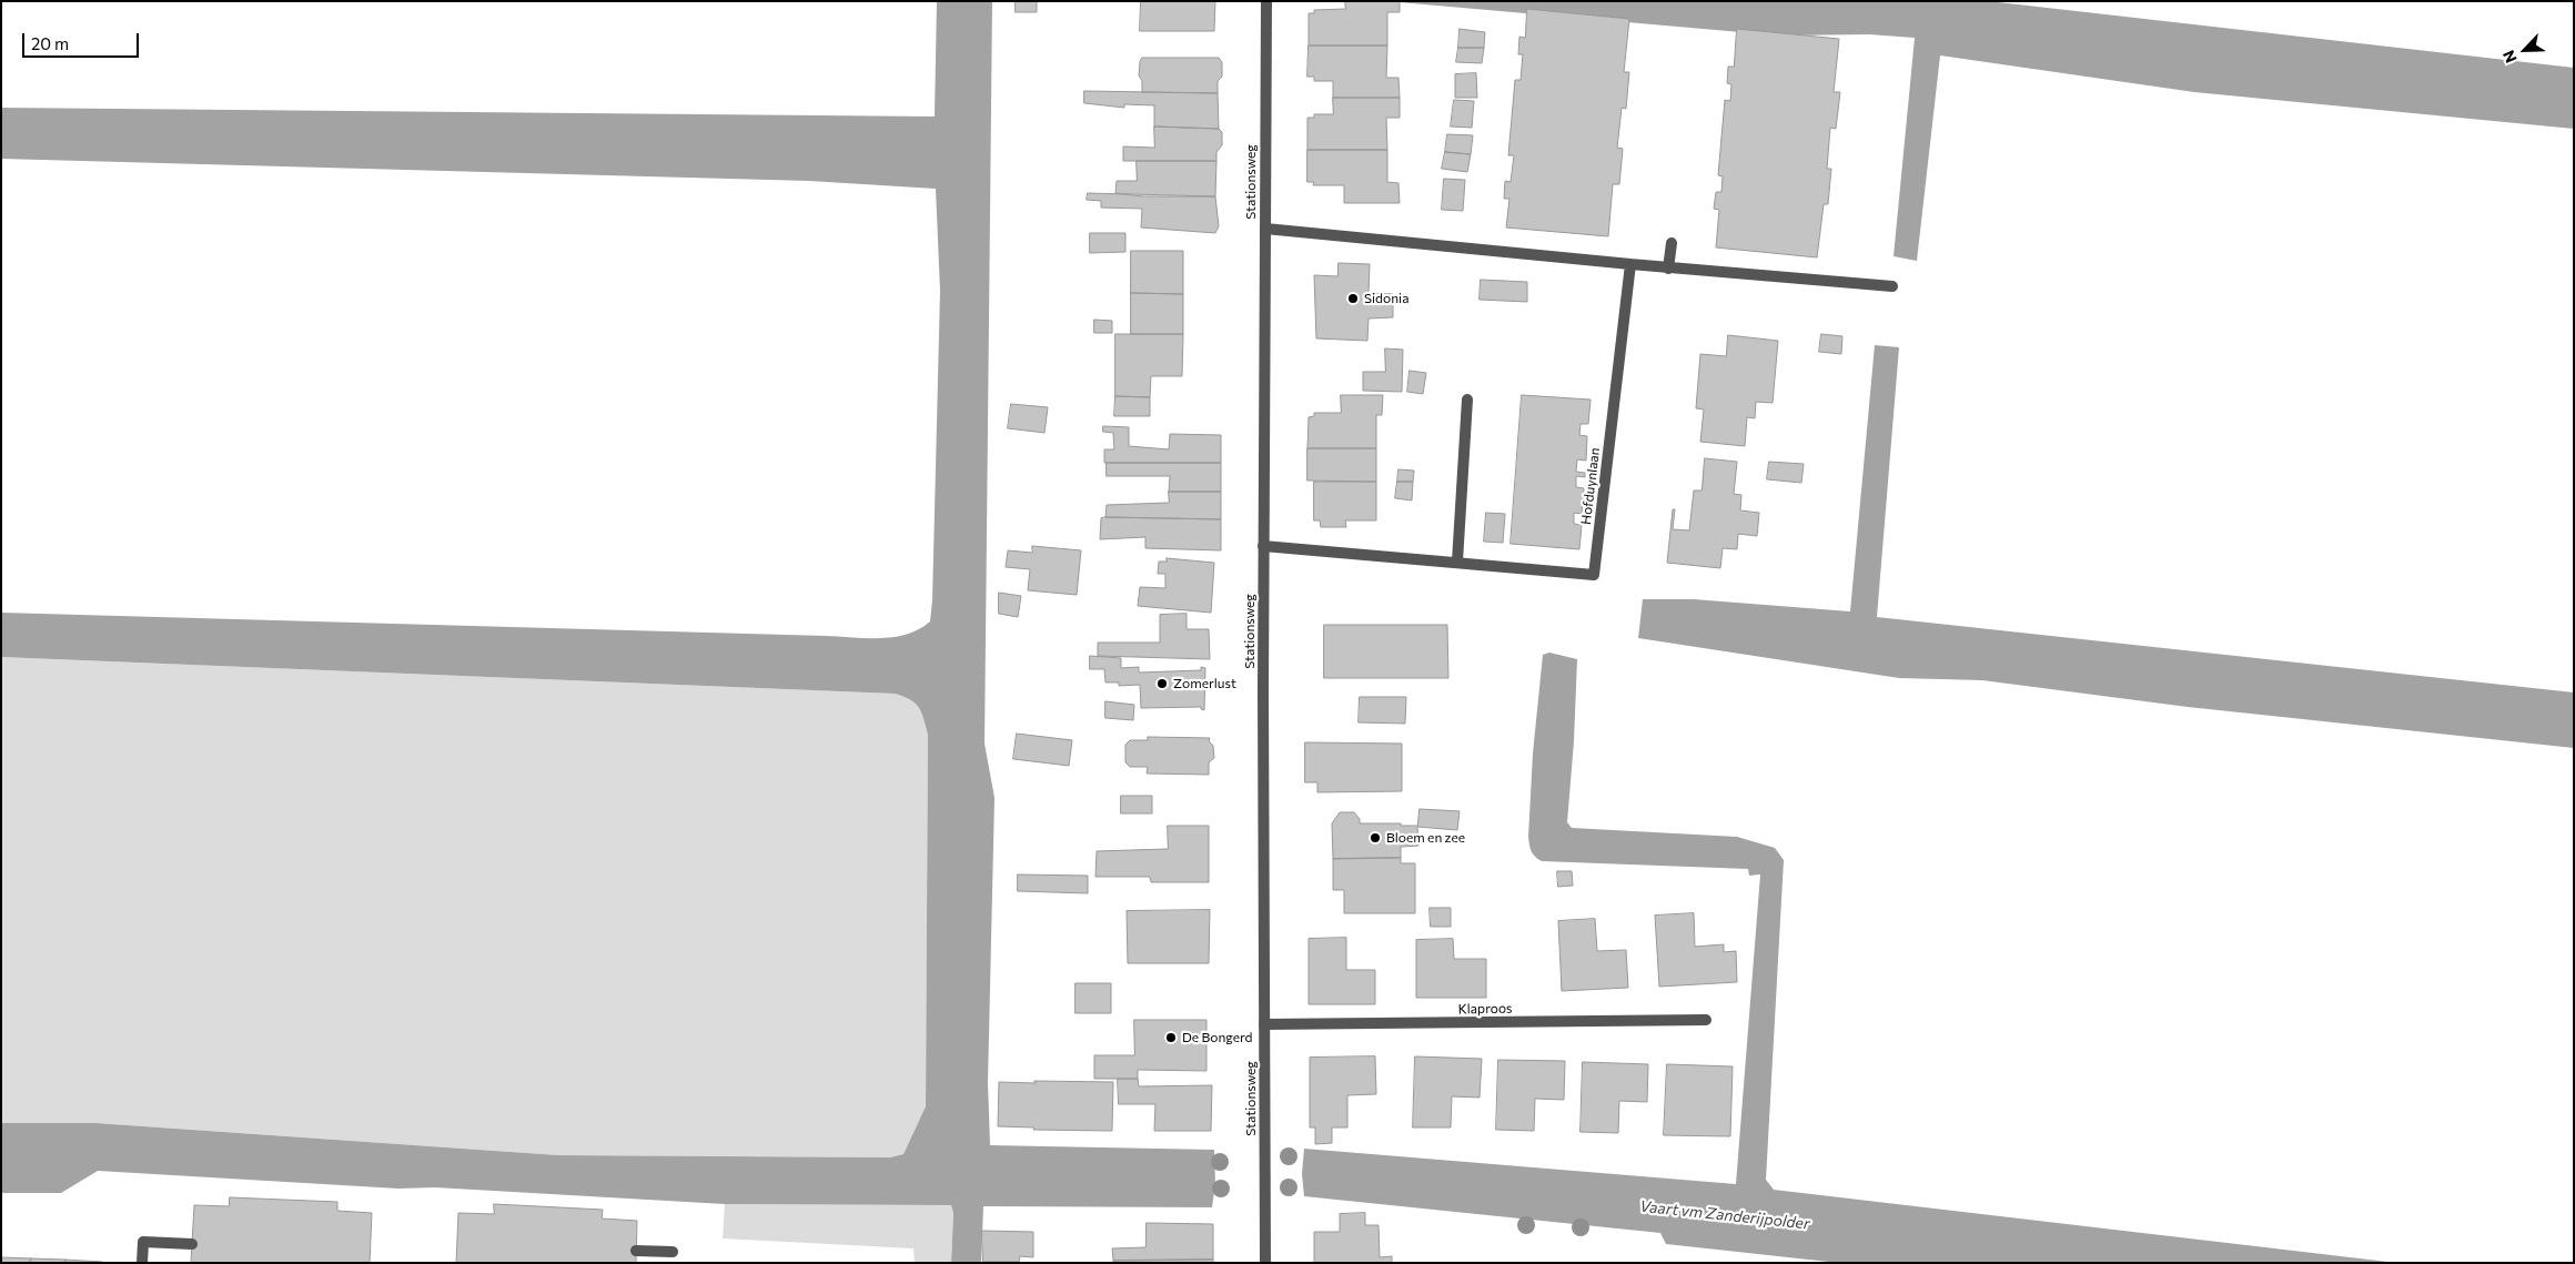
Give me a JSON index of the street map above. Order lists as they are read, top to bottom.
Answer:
{
  "streets": {
    "street": ["Stationsweg", "Hofduynlaan", "Klaproos"]
  },
  "crossings": [
    ["Stationsweg", "Hofduynlaan"],
    ["Stationsweg", "Klaproos"]
  ],
  "water": ["Vaart vm Zanderijpolder"],
  "places": [
    "Sidonia",
    "Zomerlust",
    "Bloem en zee",
    "De Bongerd"
  ],
  "scale_bar": "20 m",
  "north": "bottom left"
}
